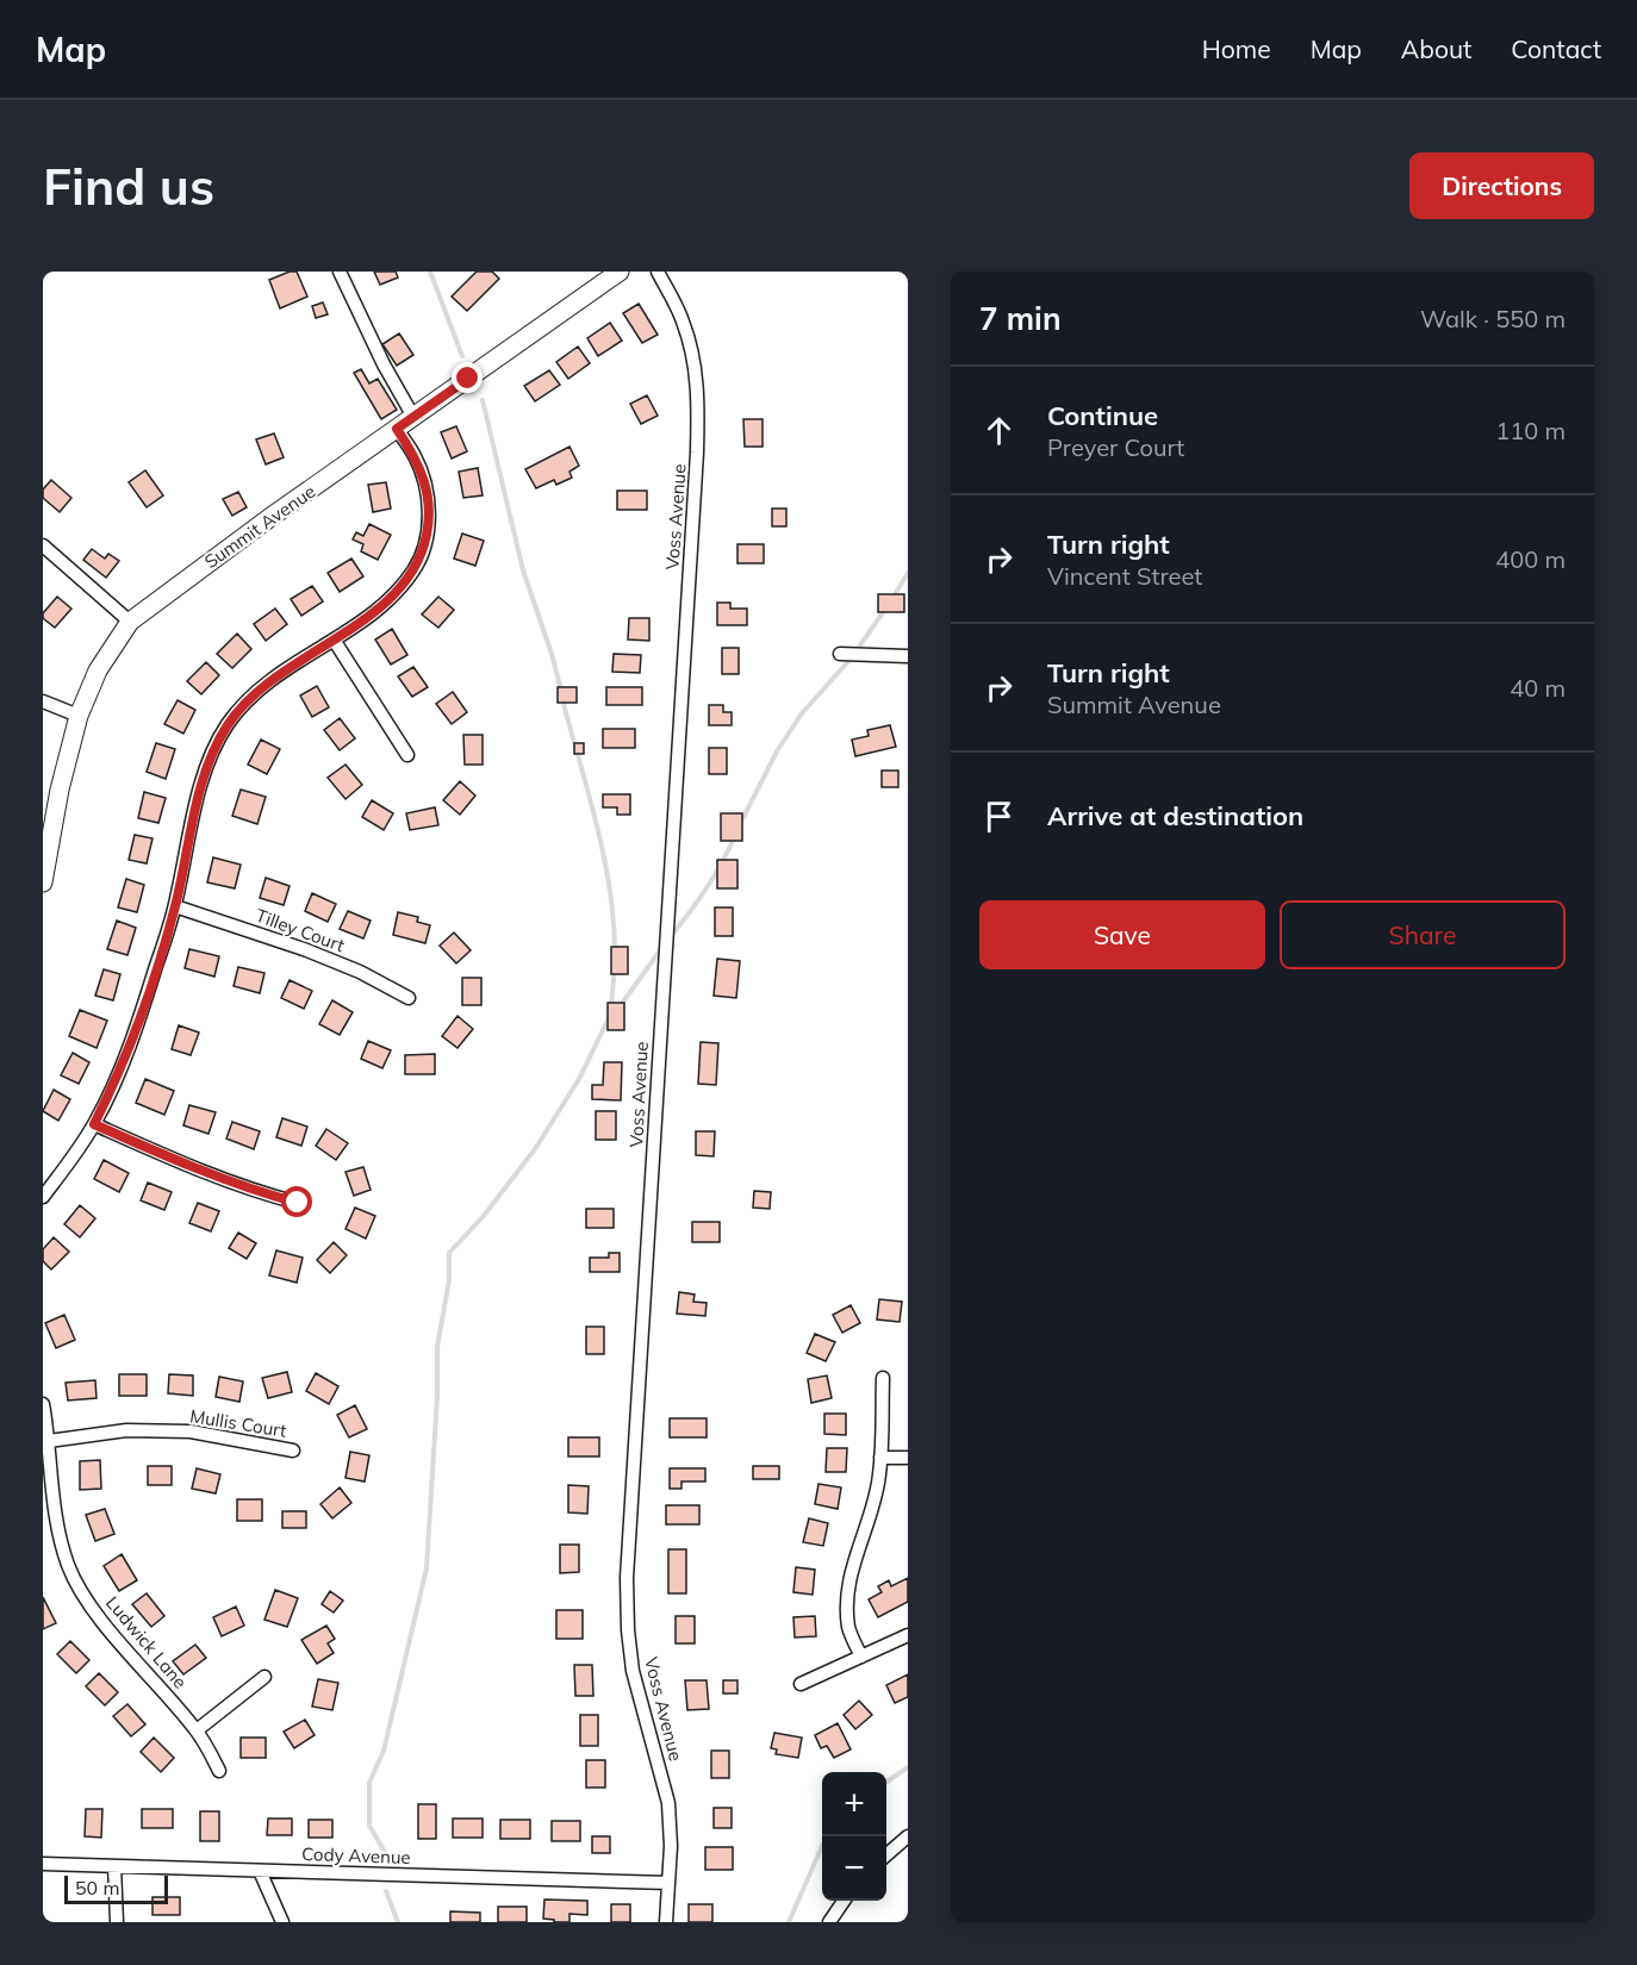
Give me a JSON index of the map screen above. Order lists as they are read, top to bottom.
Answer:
{
  "streets": {
    "main road": ["Summit Avenue"],
    "street": [
      "Voss Avenue",
      "Tilley Court",
      "Mullis Court",
      "Ludwick Lane",
      "Cody Avenue"
    ]
  },
  "crossings": [
    ["Voss Avenue", "Cody Avenue"],
    ["Mullis Court", "Ludwick Lane"]
  ],
  "scale_bar": "50 m",
  "page": {
    "header": "Map",
    "nav": [
      "Home",
      "Map",
      "About",
      "Contact"
    ],
    "buttons": [
      "Directions",
      ["Save", "Share"]
    ],
    "title": "Find us",
    "heading": ["7 min", "Walk · 550 m"],
    "list": [
      ["Continue", "Preyer Court", "110 m"],
      ["Turn right", "Vincent Street", "400 m"],
      ["Turn right", "Summit Avenue", "40 m"],
      "Arrive at destination"
    ],
    "map_buttons": ["+", "−"],
    "scale": "50 m"
  }
}
